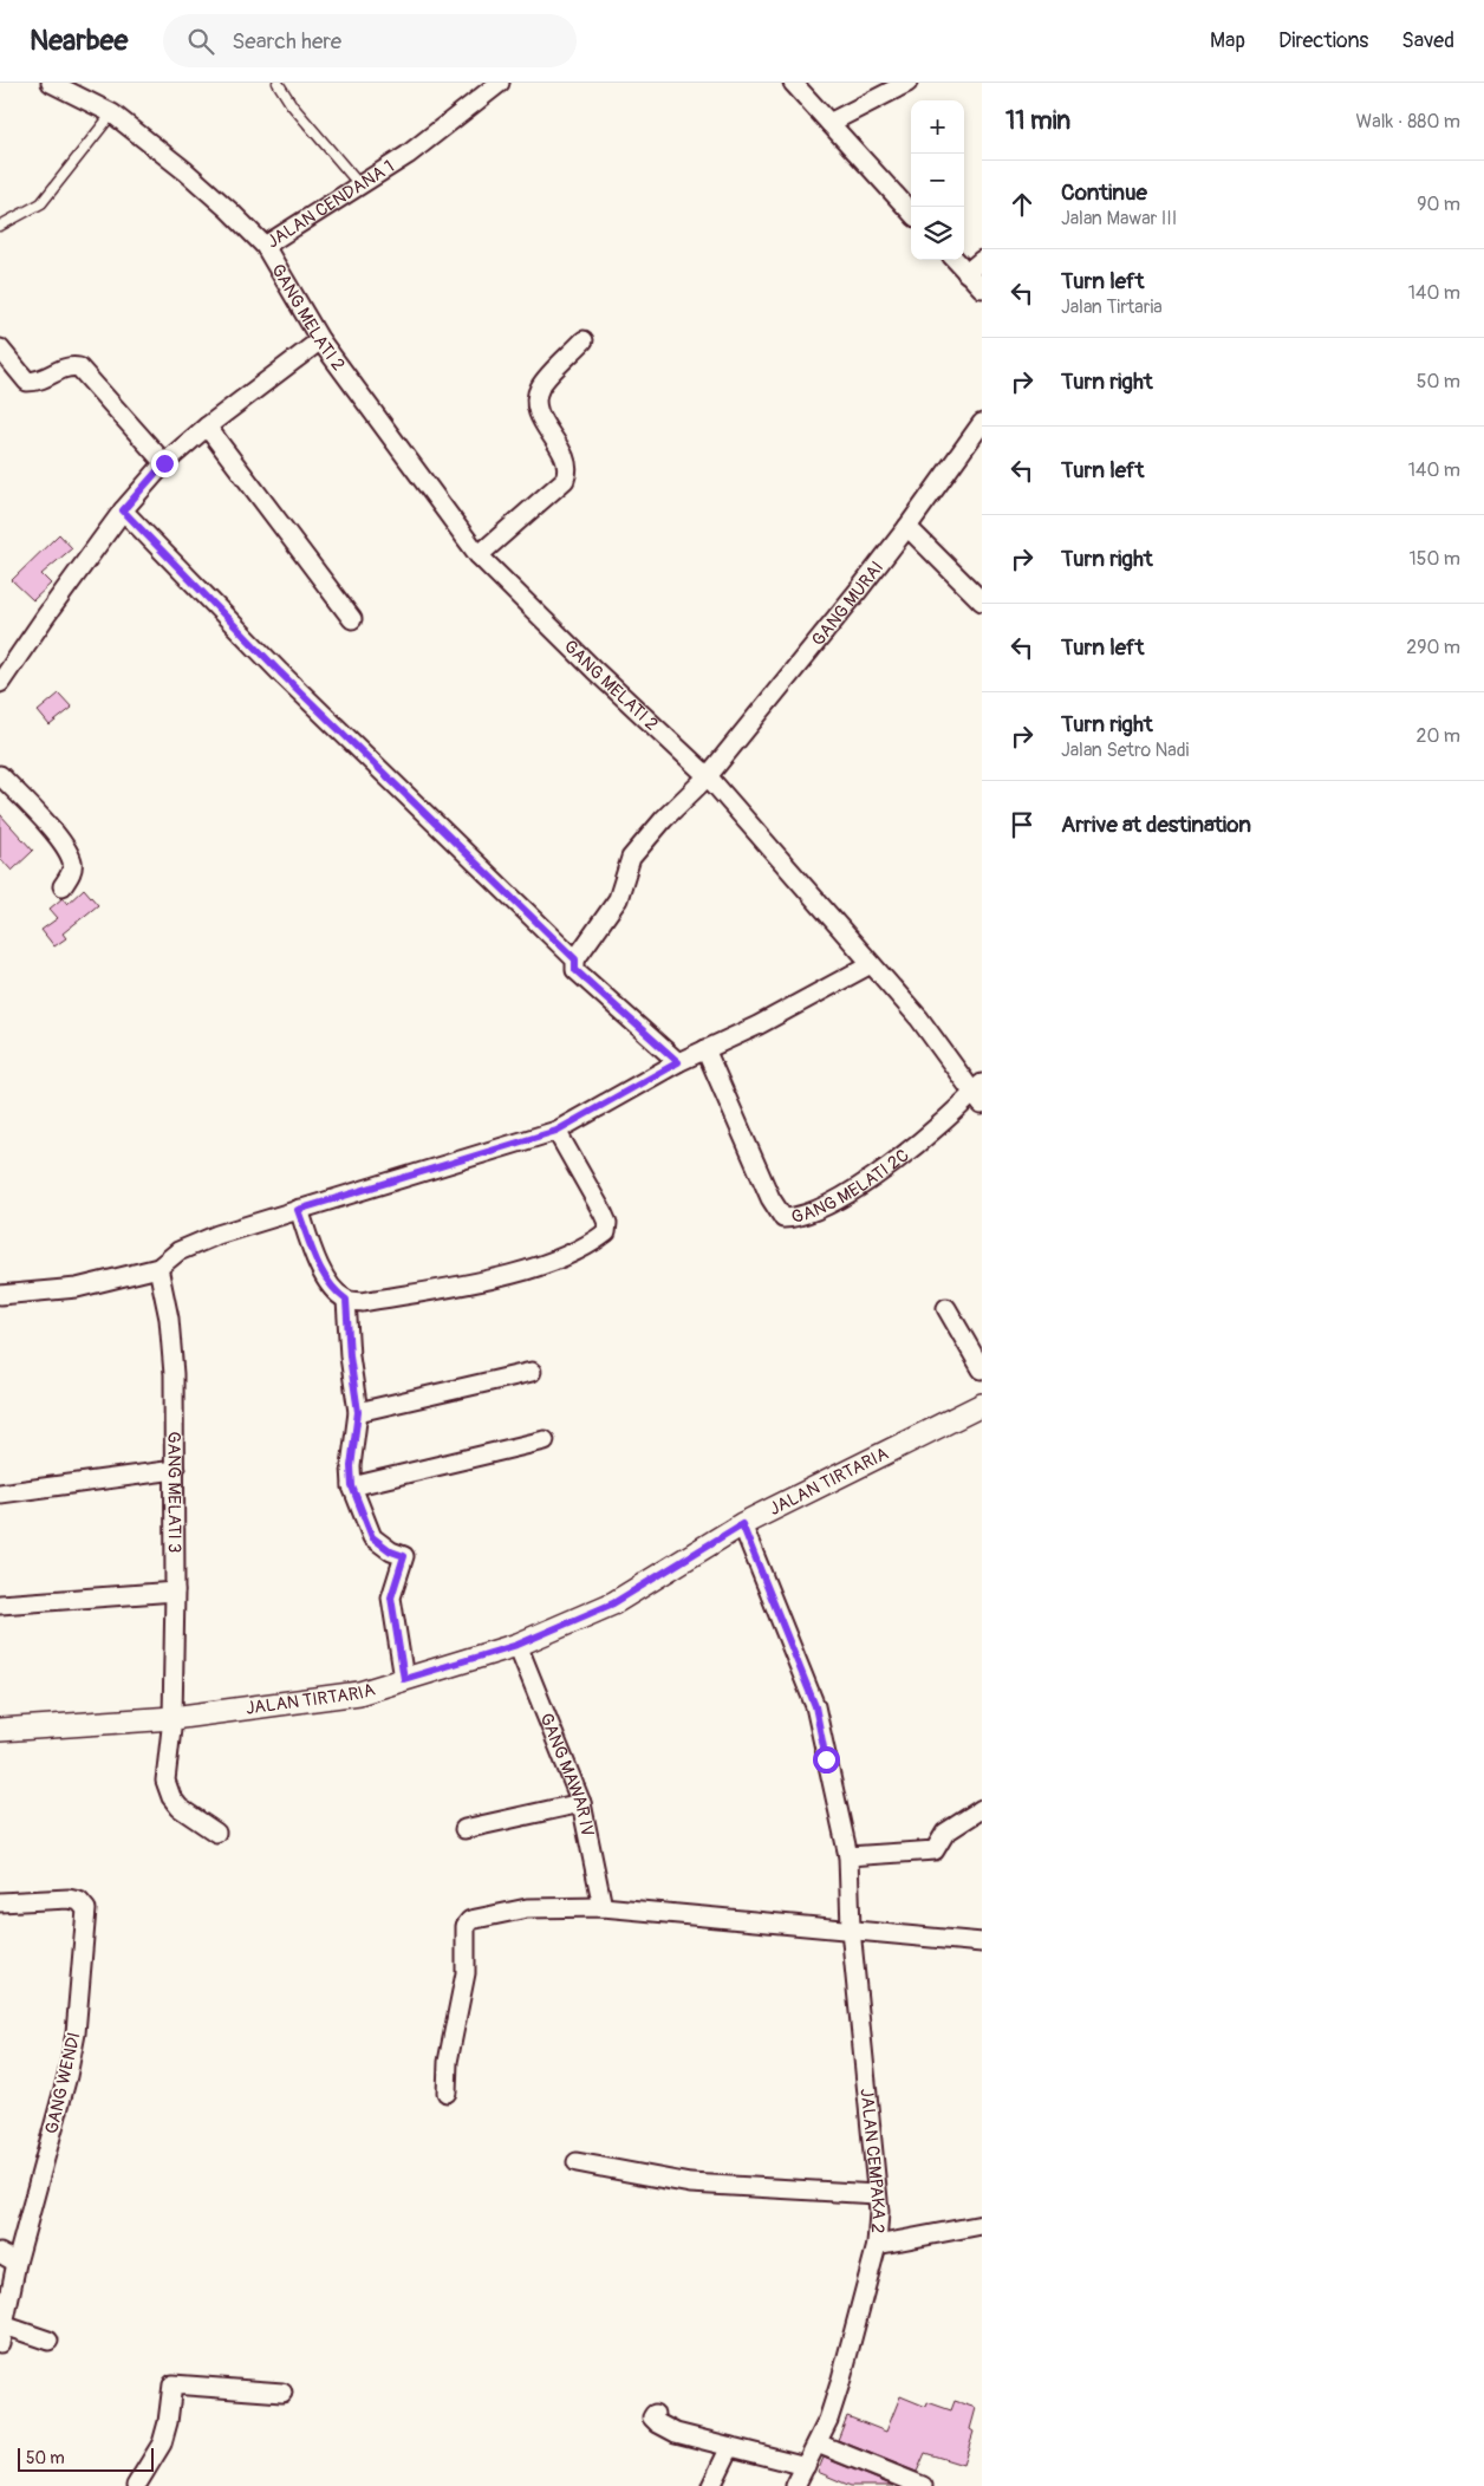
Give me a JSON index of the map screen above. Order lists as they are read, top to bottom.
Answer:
{
  "streets": {
    "street": [
      "JALAN CENDANA 1",
      "GANG MELATI 2",
      "GANG MURAI",
      "GANG MELATI 2C",
      "JALAN TIRTARIA",
      "GANG MELATI 3",
      "GANG MAWAR IV",
      "GANG WENDI",
      "JALAN CEMPAKA 2"
    ]
  },
  "crossings": [
    ["JALAN CENDANA 1", "GANG MELATI 2"],
    ["GANG MELATI 2", "GANG MURAI"],
    ["GANG MELATI 2", "GANG MELATI 2C"],
    ["JALAN TIRTARIA", "GANG MELATI 3"],
    ["JALAN TIRTARIA", "GANG MAWAR IV"],
    ["JALAN TIRTARIA", "JALAN CEMPAKA 2"]
  ],
  "scale_bar": "50 m",
  "page": {
    "header": "Nearbee",
    "search": "Search here",
    "nav": ["Map", "Directions", "Saved"],
    "heading": ["11 min", "Walk · 880 m"],
    "map_buttons": ["+", "−"],
    "list": [
      ["Continue", "Jalan Mawar III", "90 m"],
      ["Turn left", "Jalan Tirtaria", "140 m"],
      ["Turn right", "50 m"],
      ["Turn left", "140 m"],
      ["Turn right", "150 m"],
      ["Turn left", "290 m"],
      ["Turn right", "Jalan Setro Nadi", "20 m"],
      "Arrive at destination"
    ],
    "scale": "50 m"
  }
}
